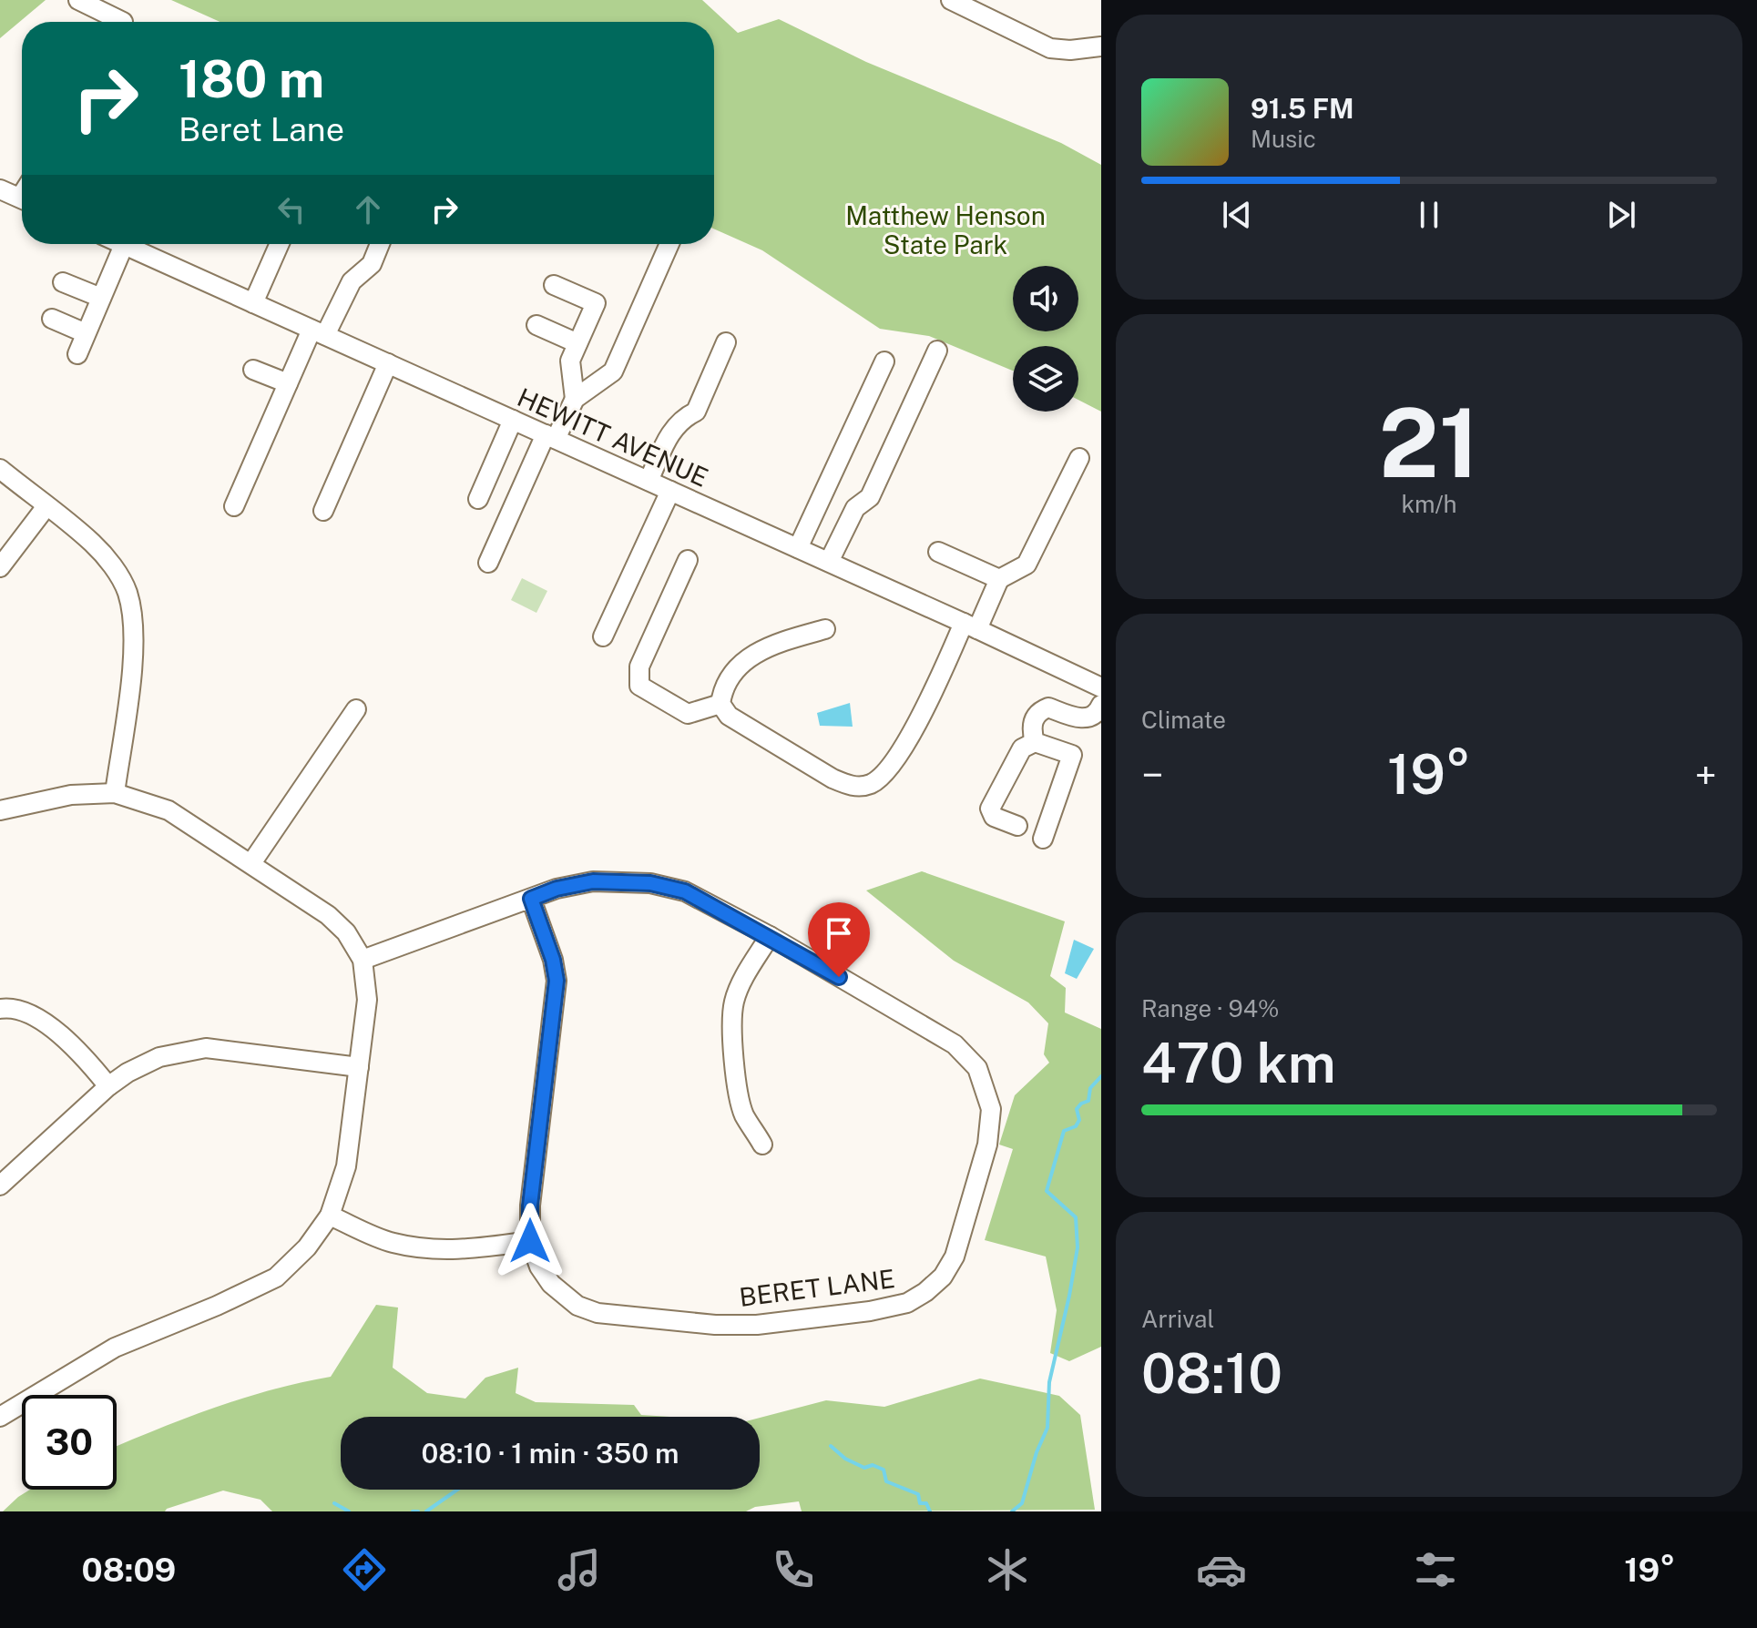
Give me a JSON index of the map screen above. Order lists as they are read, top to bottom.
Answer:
{
  "streets": {
    "street": ["HEWITT AVENUE", "BERET LANE"]
  },
  "parks": ["Matthew Henson State Park"],
  "page": {
    "turn": ["180 m", "Beret Lane"],
    "song": ["91.5 FM", "Music"],
    "tile": [
      ["21", "km/h"],
      "Climate",
      ["Range · 94%", "470 km"],
      ["Arrival", "08:10"]
    ],
    "heat": ["−", "19°", "+"],
    "limit": "30",
    "trip": "08:10 · 1 min · 350 m",
    "tabs": ["08:09", "19°"]
  }
}
